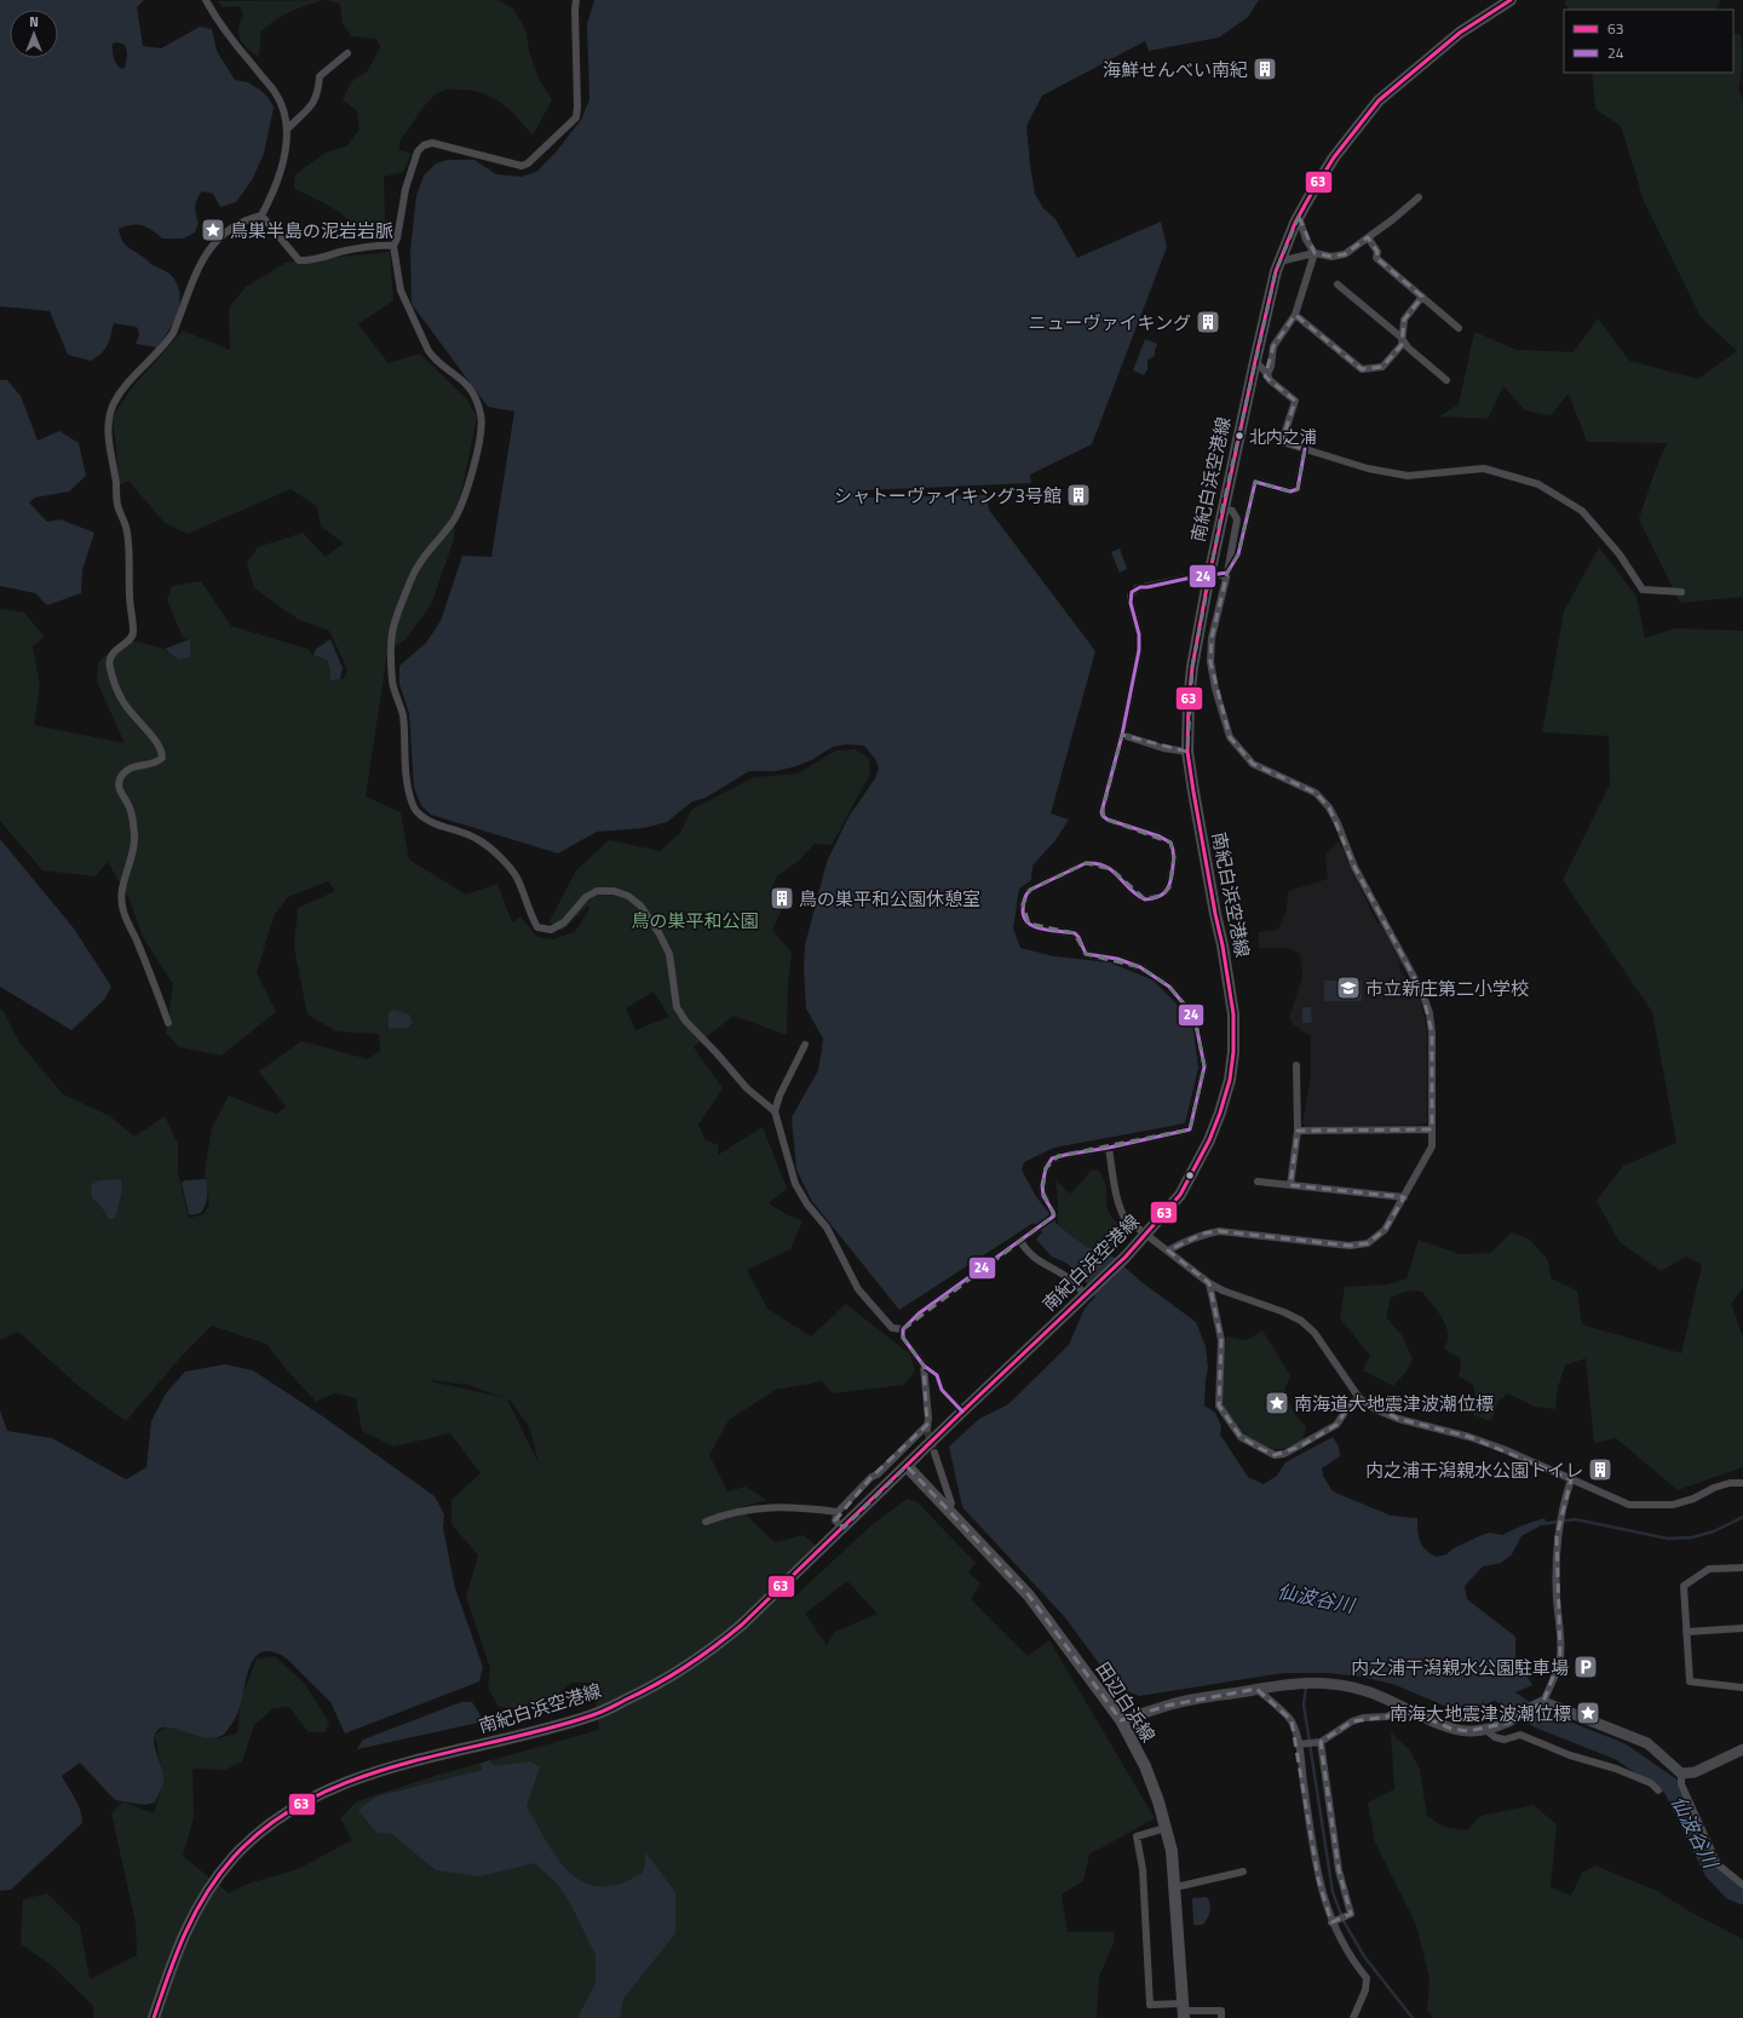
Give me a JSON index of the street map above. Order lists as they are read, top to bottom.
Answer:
{
  "streets": {
    "main road": ["南紀白浜空港線", "田辺白浜線"]
  },
  "crossings": [
    ["南紀白浜空港線", "田辺白浜線"]
  ],
  "water": ["仙波谷川"],
  "parks": ["鳥の巣平和公園"],
  "places": {
    "building": [
      "海鮮せんべい南紀",
      "ニューヴァイキング",
      "シャトーヴァイキング3号館",
      "鳥の巣平和公園休憩室",
      "内之浦干潟親水公園トイレ"
    ],
    "place": ["鳥巣半島の泥岩岩脈", "南海道大地震津波潮位標", "南海大地震津波潮位標"],
    "other": ["北内之浦"],
    "school or university": ["市立新庄第二小学校"],
    "parking": ["内之浦干潟親水公園駐車場"]
  },
  "lines": ["transit line 63", "transit line 24"],
  "legend": ["63", "24"],
  "north": "top"
}
